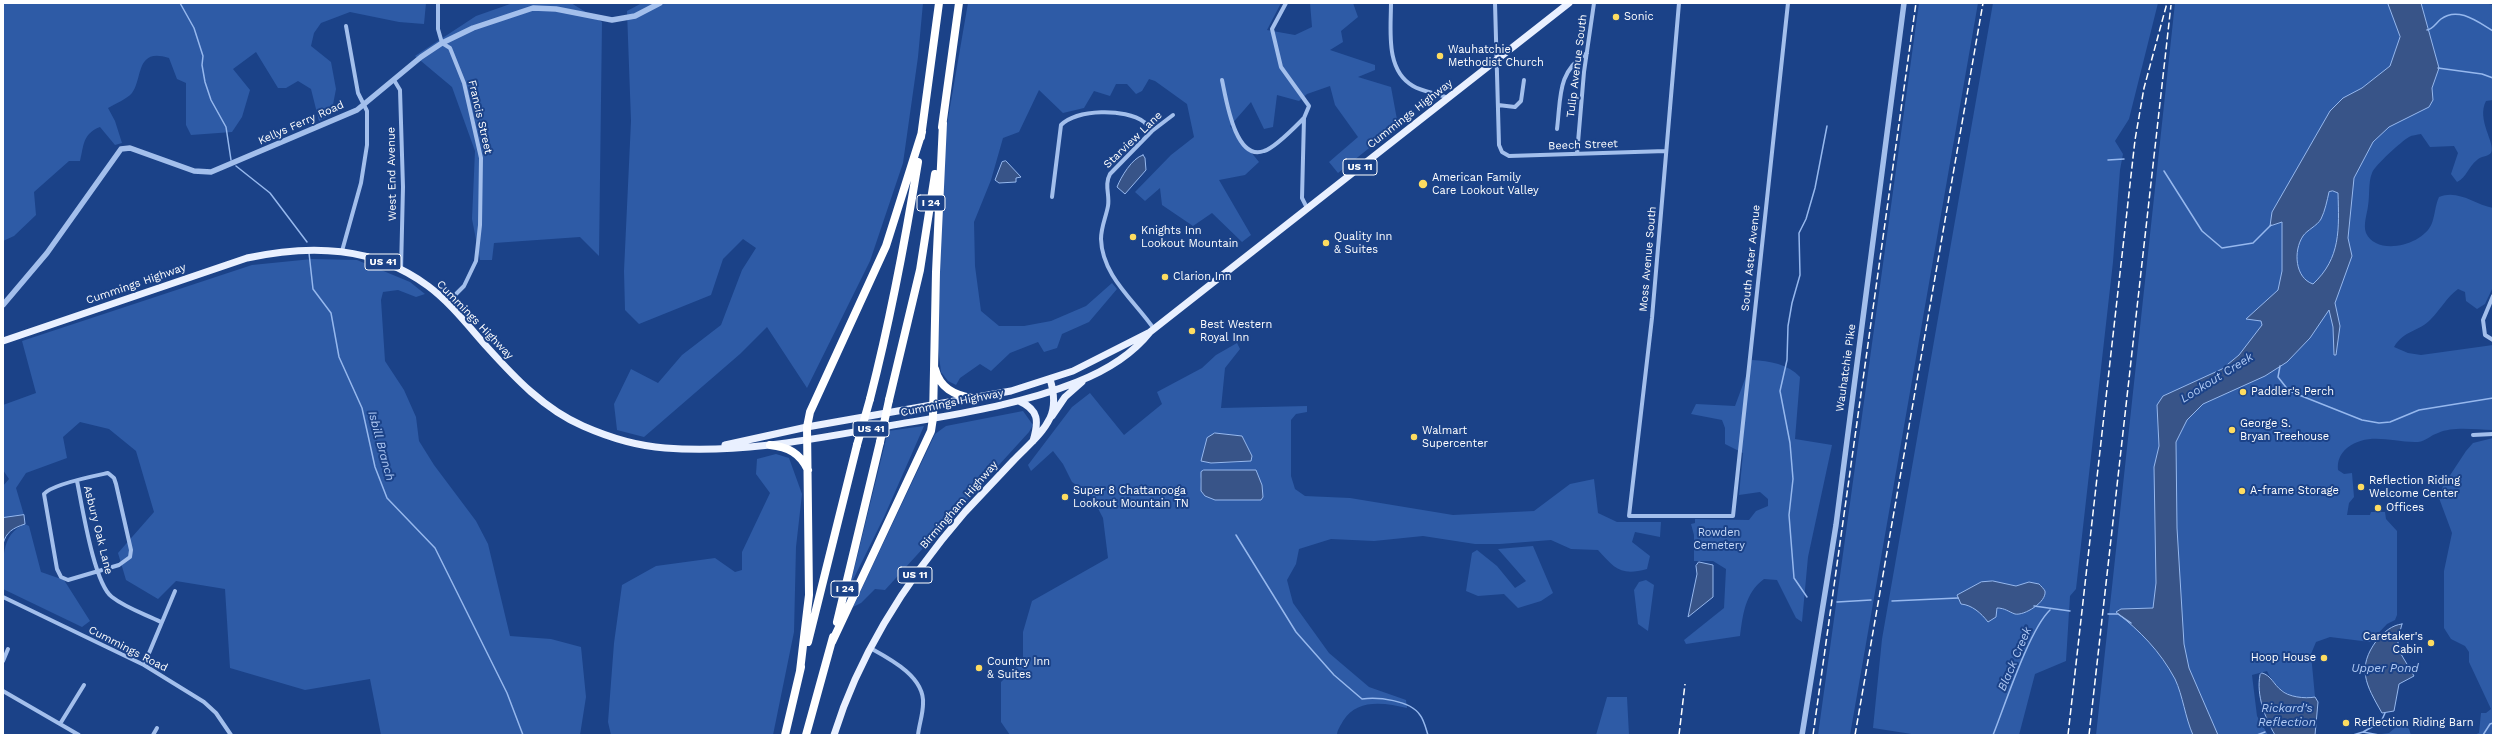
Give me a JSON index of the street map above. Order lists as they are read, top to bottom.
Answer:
{
  "streets": {
    "highway": ["I 24"],
    "main road": [
      "Cummings Highway",
      "US 11",
      "US 41",
      "Birmingham Highway"
    ],
    "street": [
      "Tulip Avenue South",
      "Francis Street",
      "Kellys Ferry Road",
      "Starview Lane",
      "Beech Street",
      "West End Avenue",
      "South Aster Avenue",
      "Moss Avenue South",
      "Wauhatchie Pike",
      "Asbury Oak Lane",
      "Cummings Road"
    ]
  },
  "crossings": [
    ["Tulip Avenue South", "Beech Street"],
    ["Cummings Highway", "Francis Street"],
    ["Cummings Highway", "Starview Lane"],
    ["Cummings Highway", "West End Avenue"],
    ["Cummings Highway", "Birmingham Highway"],
    ["Francis Street", "Kellys Ferry Road"],
    ["Kellys Ferry Road", "West End Avenue"],
    ["Beech Street", "Moss Avenue South"],
    ["South Aster Avenue", "Moss Avenue South"]
  ],
  "water": [
    "Lookout Creek",
    "Isbill Branch",
    "Black Creek",
    "Upper Pond",
    "Rickard's Reflection"
  ],
  "parks": ["Rowden Cemetery"],
  "places": [
    "Sonic",
    "Wauhatchie Methodist Church",
    "American Family Care Lookout Valley",
    "Knights Inn Lookout Mountain",
    "Quality Inn & Suites",
    "Clarion Inn",
    "Best Western Royal Inn",
    "Paddler's Perch",
    "George S. Bryan Treehouse",
    "Walmart Supercenter",
    "Reflection Riding Welcome Center",
    "A-frame Storage",
    "Super 8 Chattanooga Lookout Mountain TN",
    "Offices",
    "Caretaker's Cabin",
    "Hoop House",
    "Country Inn & Suites",
    "Reflection Riding Barn"
  ]
}
